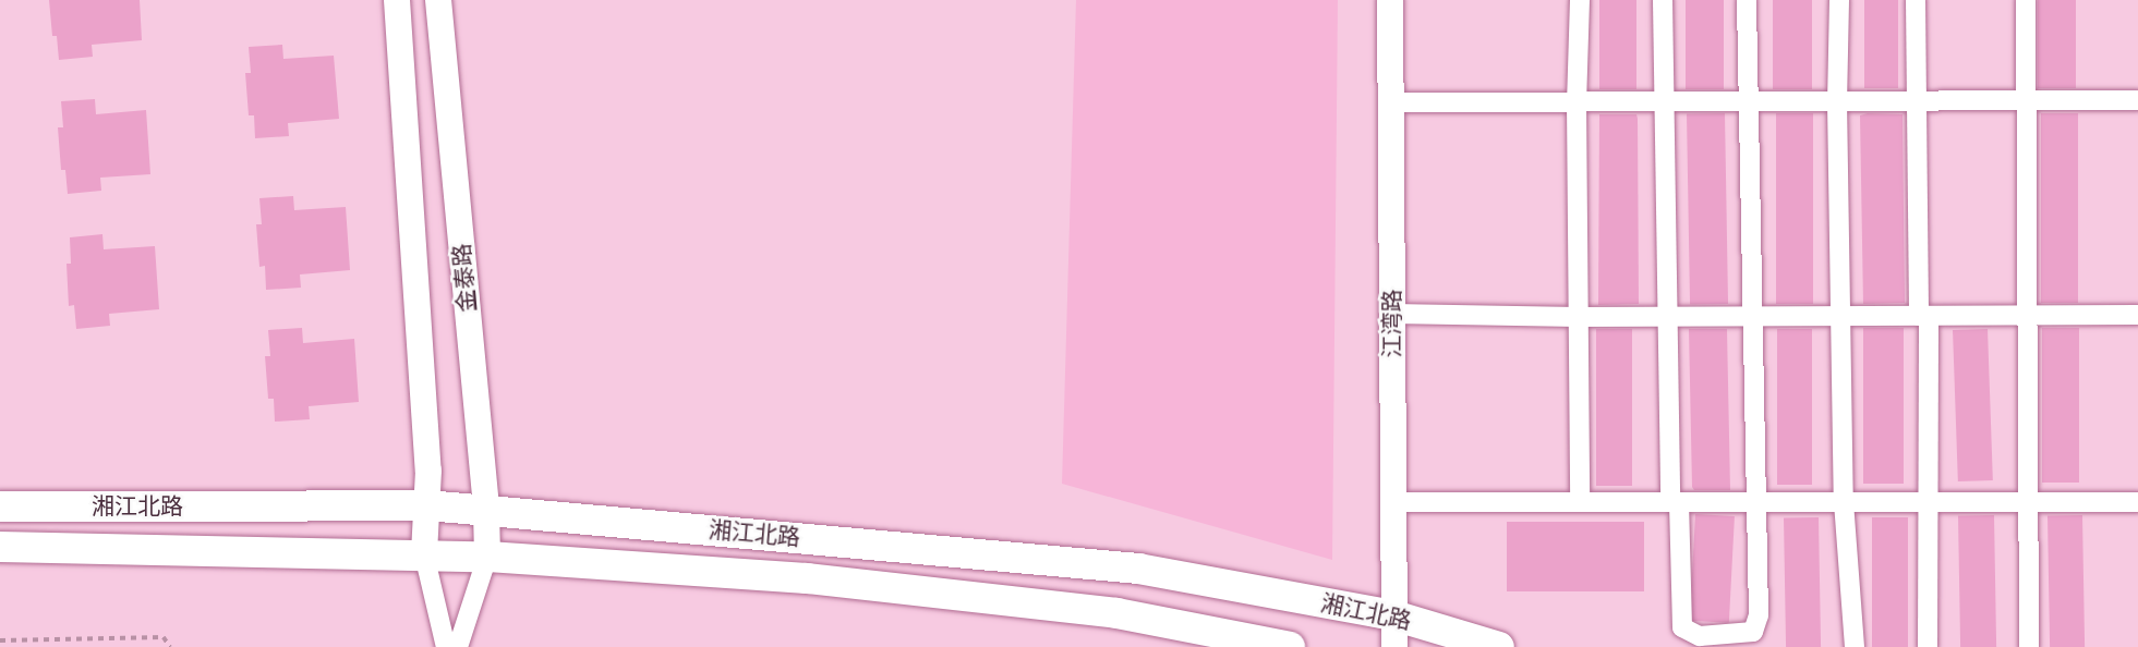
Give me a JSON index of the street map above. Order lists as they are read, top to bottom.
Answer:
{
  "streets": {
    "main road": ["湘江北路"],
    "street": ["金泰路", "江湾路"]
  },
  "crossings": [
    ["金泰路", "湘江北路"],
    ["江湾路", "湘江北路"]
  ]
}
